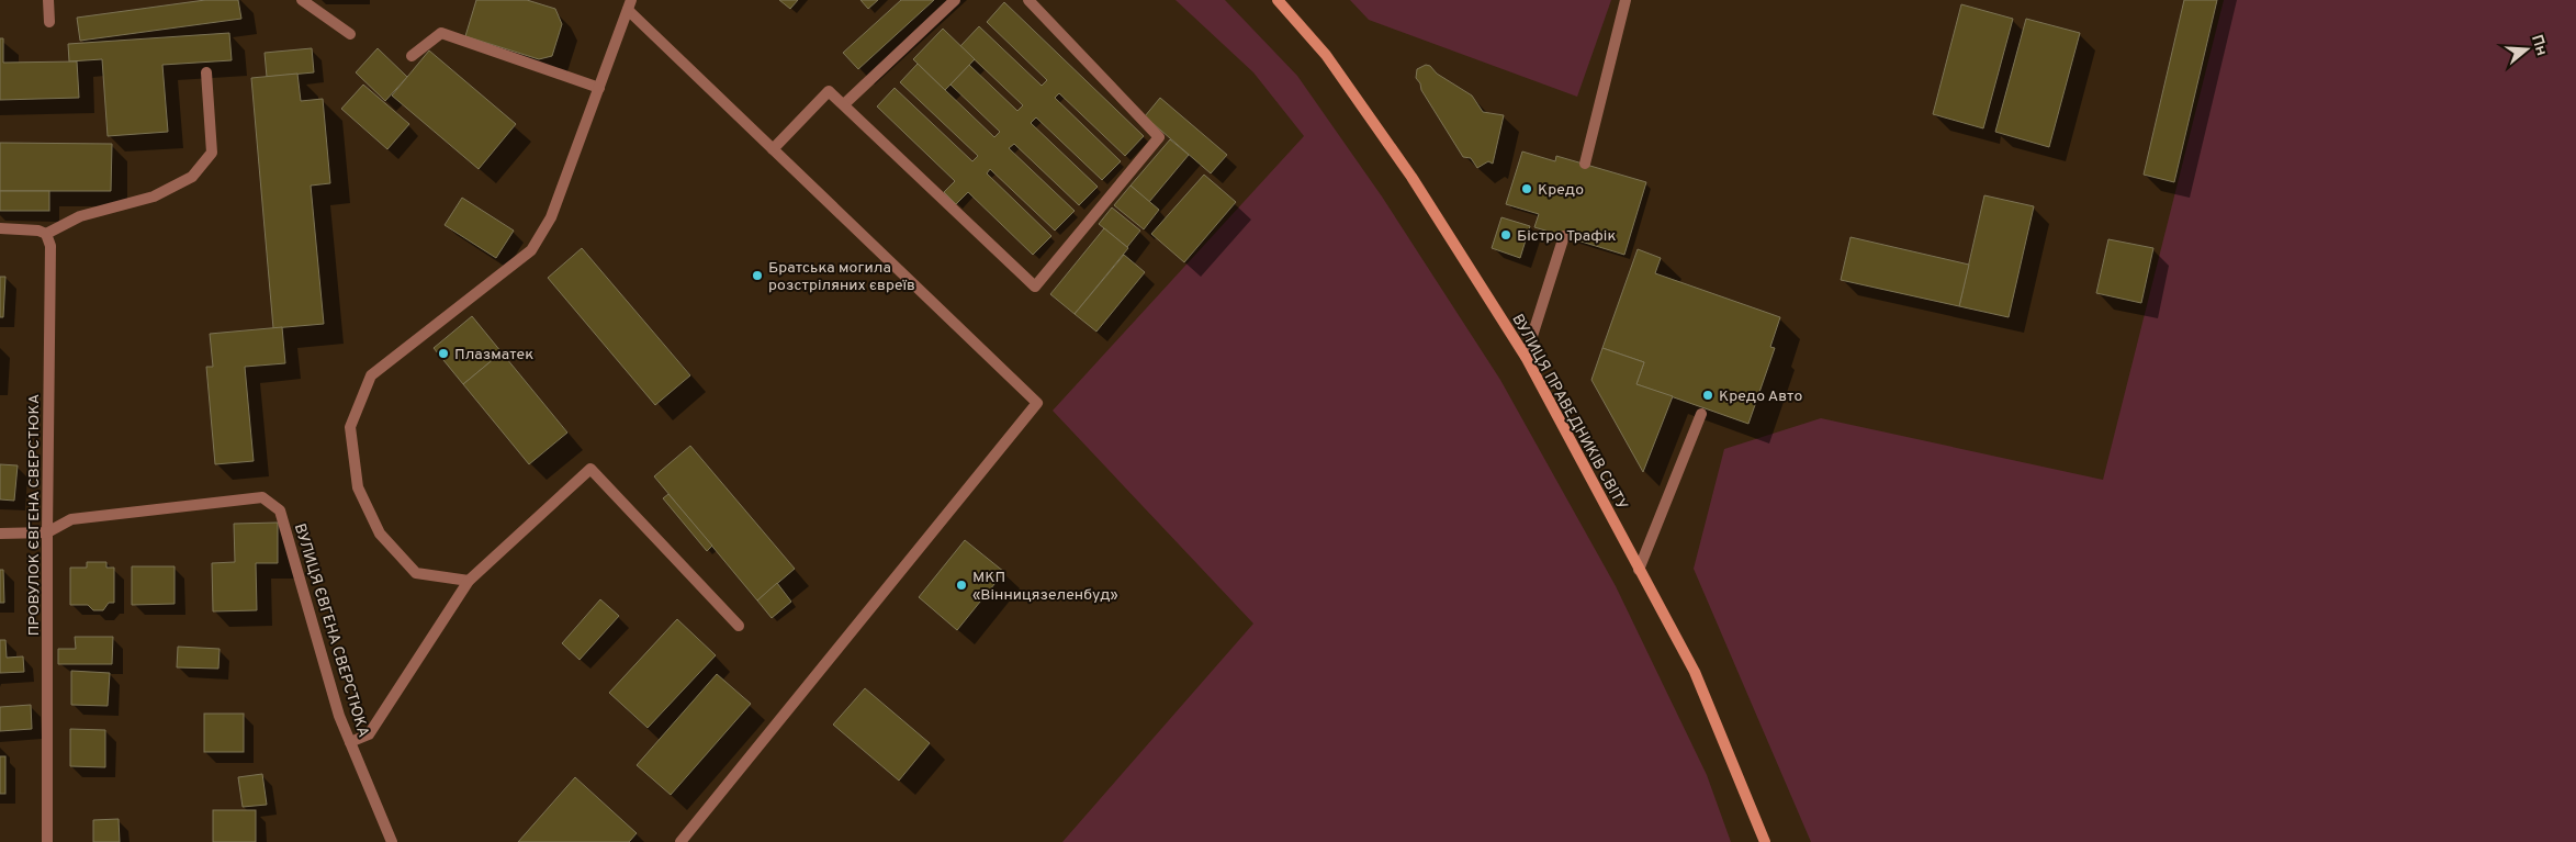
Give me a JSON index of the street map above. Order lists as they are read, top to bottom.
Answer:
{
  "streets": {
    "main road": ["ВУЛИЦЯ ПРАВЕДНИКІВ СВІТУ"],
    "street": ["ПРОВУЛОК ЄВГЕНА СВЕРСТЮКА", "ВУЛИЦЯ ЄВГЕНА СВЕРСТЮКА"]
  },
  "crossings": [
    ["ПРОВУЛОК ЄВГЕНА СВЕРСТЮКА", "ВУЛИЦЯ ЄВГЕНА СВЕРСТЮКА"]
  ],
  "places": [
    "Кредо",
    "Бістро Трафік",
    "Братська могила розстріляних євреїв",
    "Плазматек",
    "Кредо Авто",
    "МКП «Вінницязеленбуд»"
  ],
  "north": "right"
}
